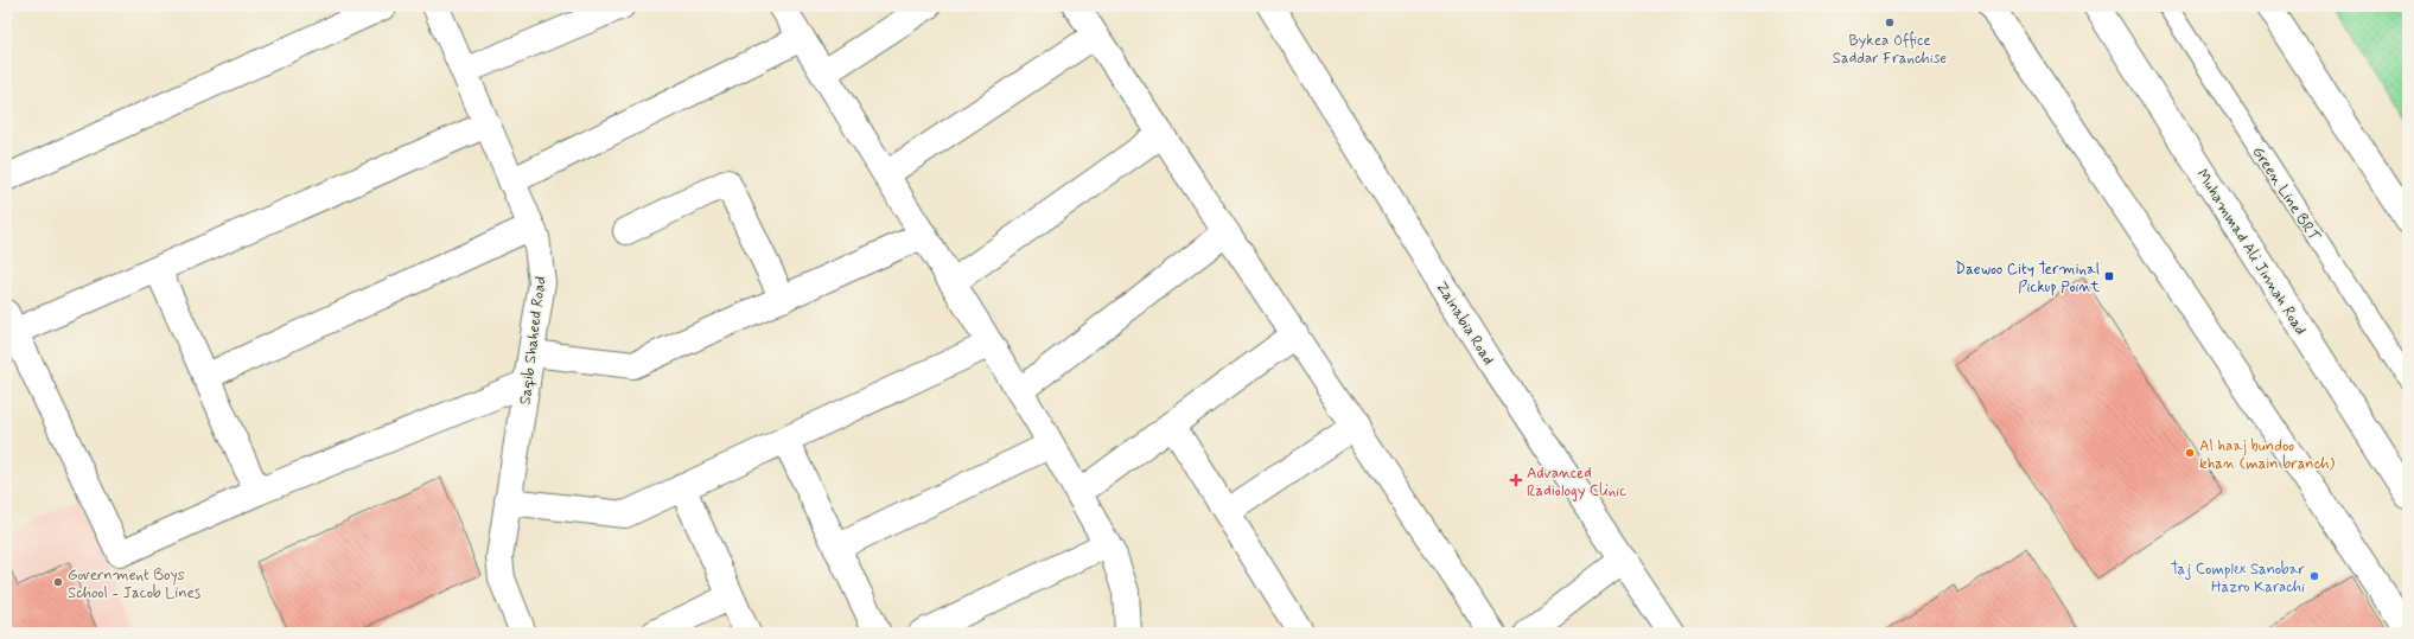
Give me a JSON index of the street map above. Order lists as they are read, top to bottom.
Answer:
{
  "streets": {
    "main road": ["Muhammad Ali Jinnah Road", "Zainabia Road", "Saqib Shaheed Road"],
    "lane": ["Green Line BRT"]
  },
  "places": {
    "other": [
      "Bykea Office Saddar Franchise",
      "Al haaj bundoo khan (main branch)",
      "Taj Complex Sanobar Hazro Karachi",
      "Government Boys School - Jacob Lines"
    ],
    "transit": ["Daewoo City Terminal Pickup Point"],
    "health": ["Advanced Radiology Clinic"]
  }
}
